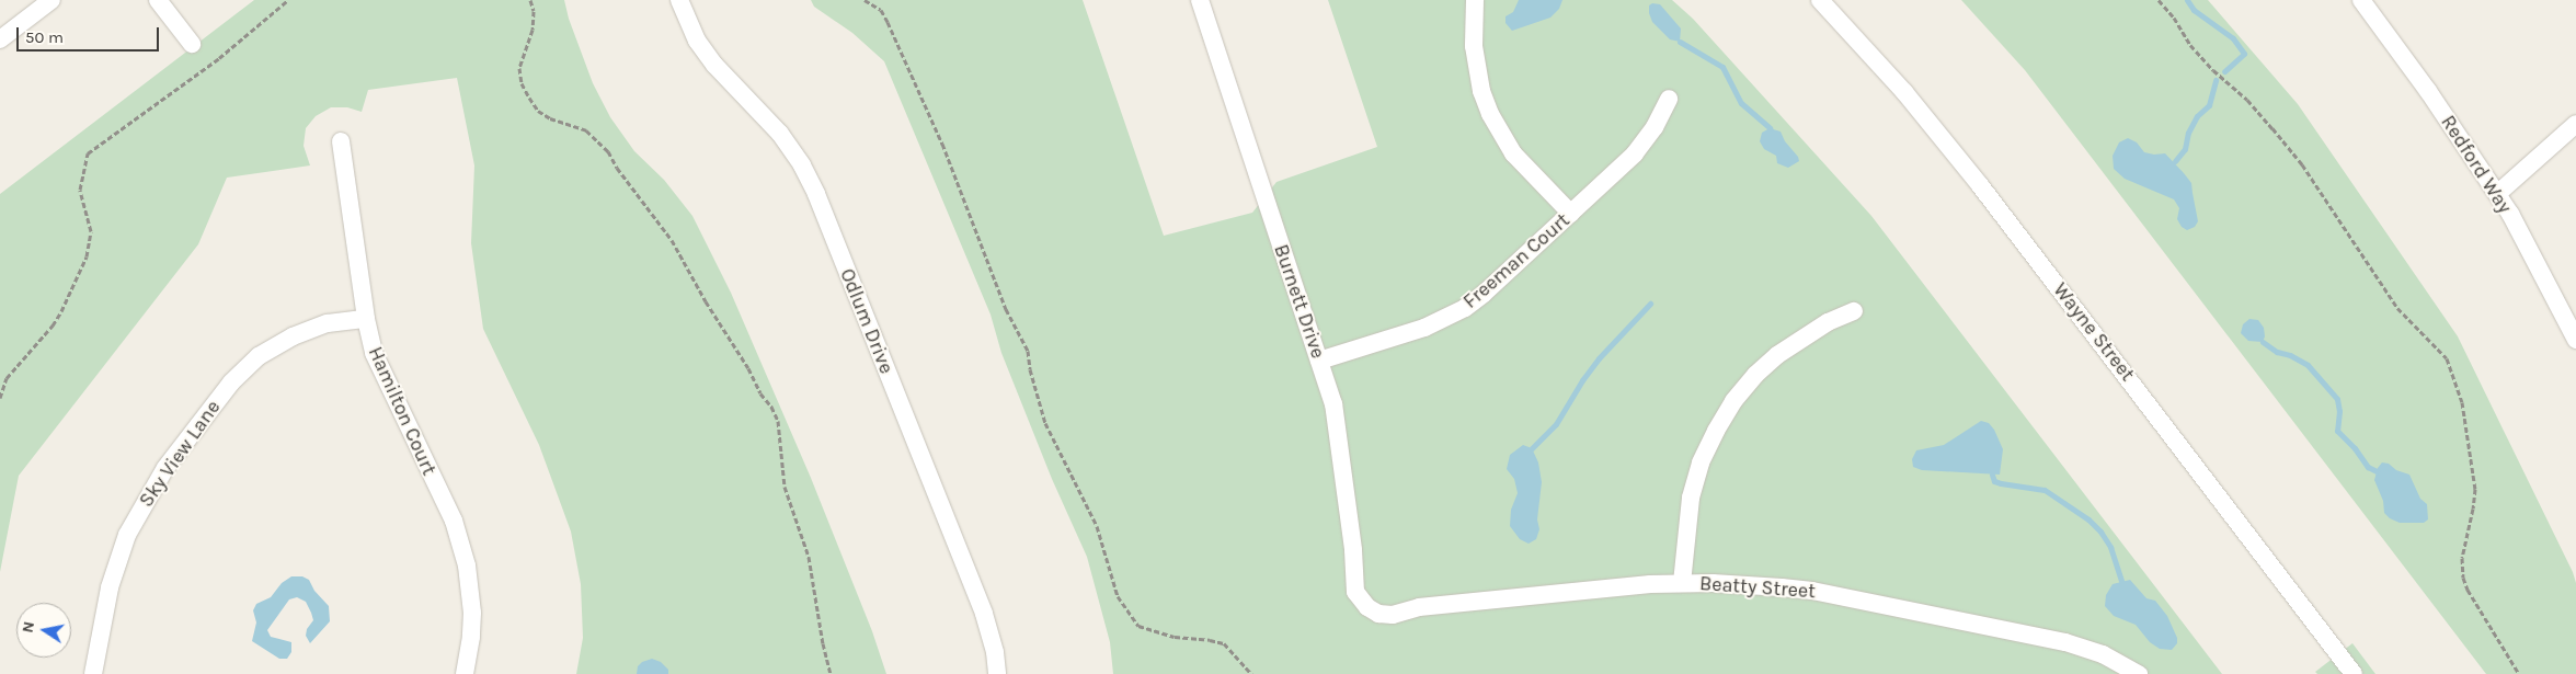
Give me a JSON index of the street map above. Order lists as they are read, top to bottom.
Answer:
{
  "streets": {
    "street": [
      "Redford Way",
      "Freeman Court",
      "Burnett Drive",
      "Odlum Drive",
      "Wayne Street",
      "Hamilton Court",
      "Sky View Lane",
      "Beatty Street"
    ]
  },
  "crossings": [
    ["Freeman Court", "Burnett Drive"],
    ["Burnett Drive", "Beatty Street"],
    ["Hamilton Court", "Sky View Lane"]
  ],
  "scale_bar": "50 m",
  "north": "left"
}
